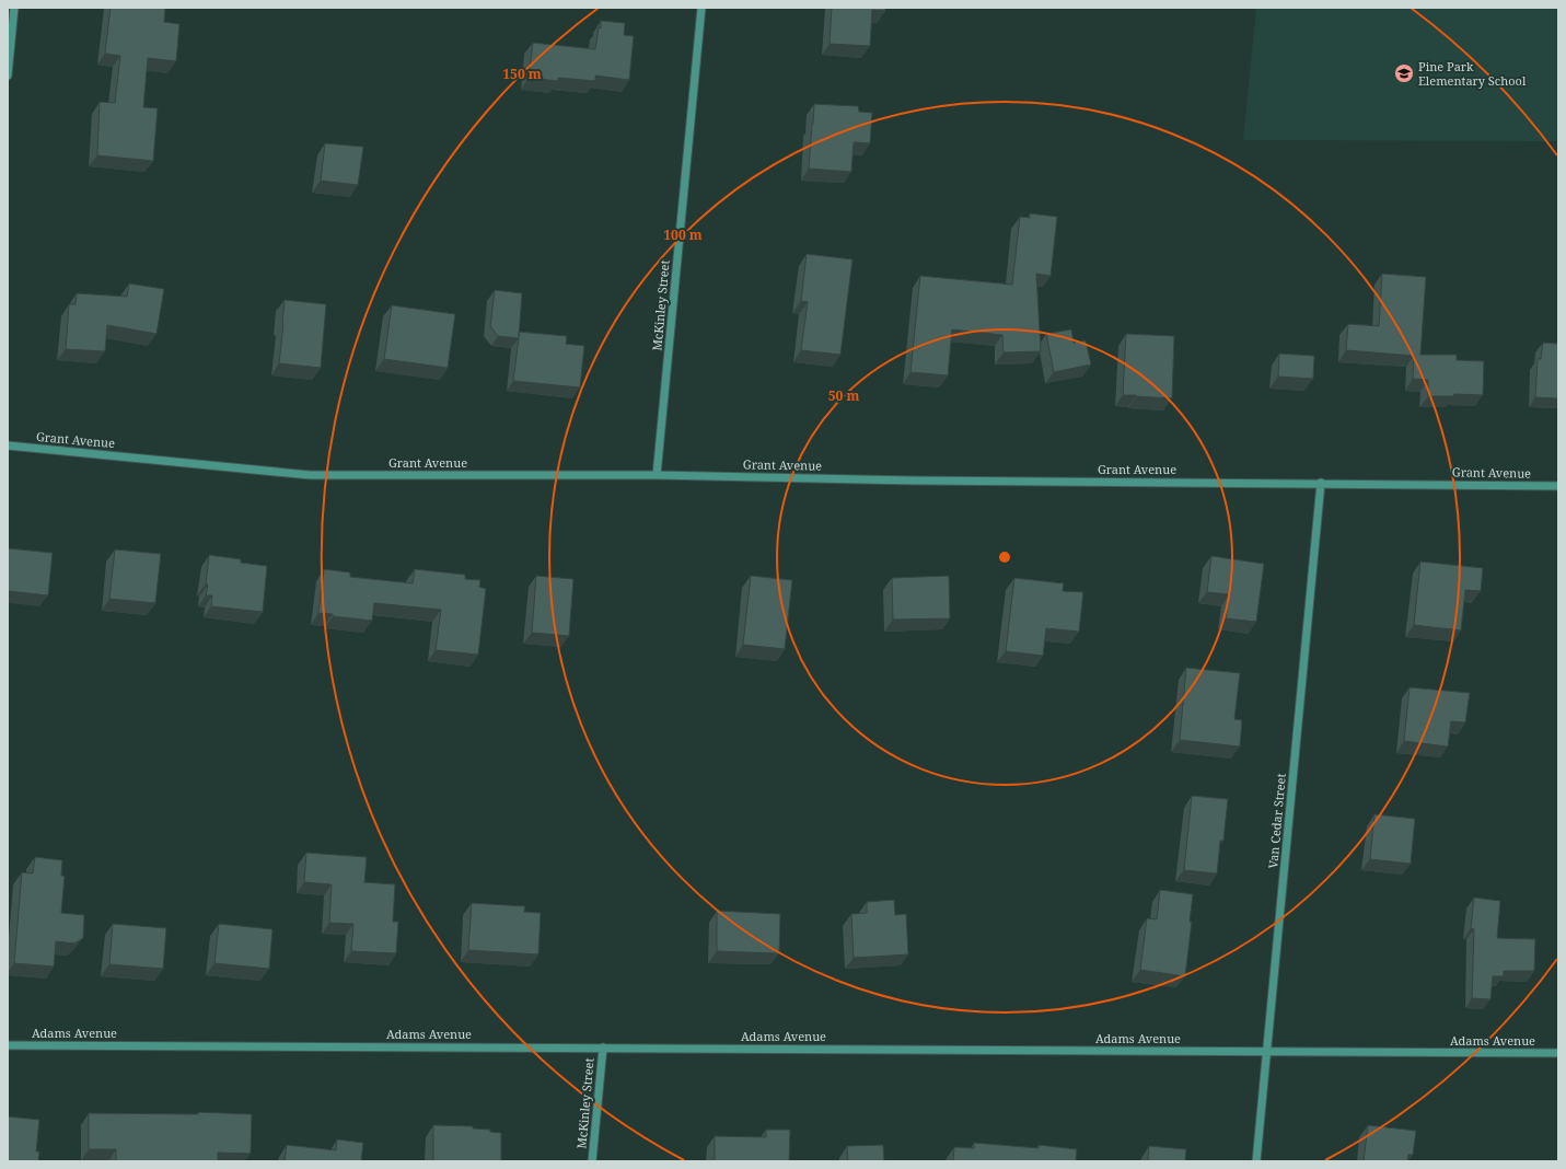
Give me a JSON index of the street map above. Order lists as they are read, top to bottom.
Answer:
{
  "streets": {
    "street": [
      "McKinley Street",
      "Grant Avenue",
      "Van Cedar Street",
      "Adams Avenue"
    ]
  },
  "crossings": [
    ["McKinley Street", "Grant Avenue"],
    ["McKinley Street", "Adams Avenue"],
    ["Grant Avenue", "Van Cedar Street"],
    ["Van Cedar Street", "Adams Avenue"]
  ],
  "places": {
    "school or university": ["Pine Park Elementary School"]
  },
  "rings": ["150 m", "100 m", "50 m"]
}
